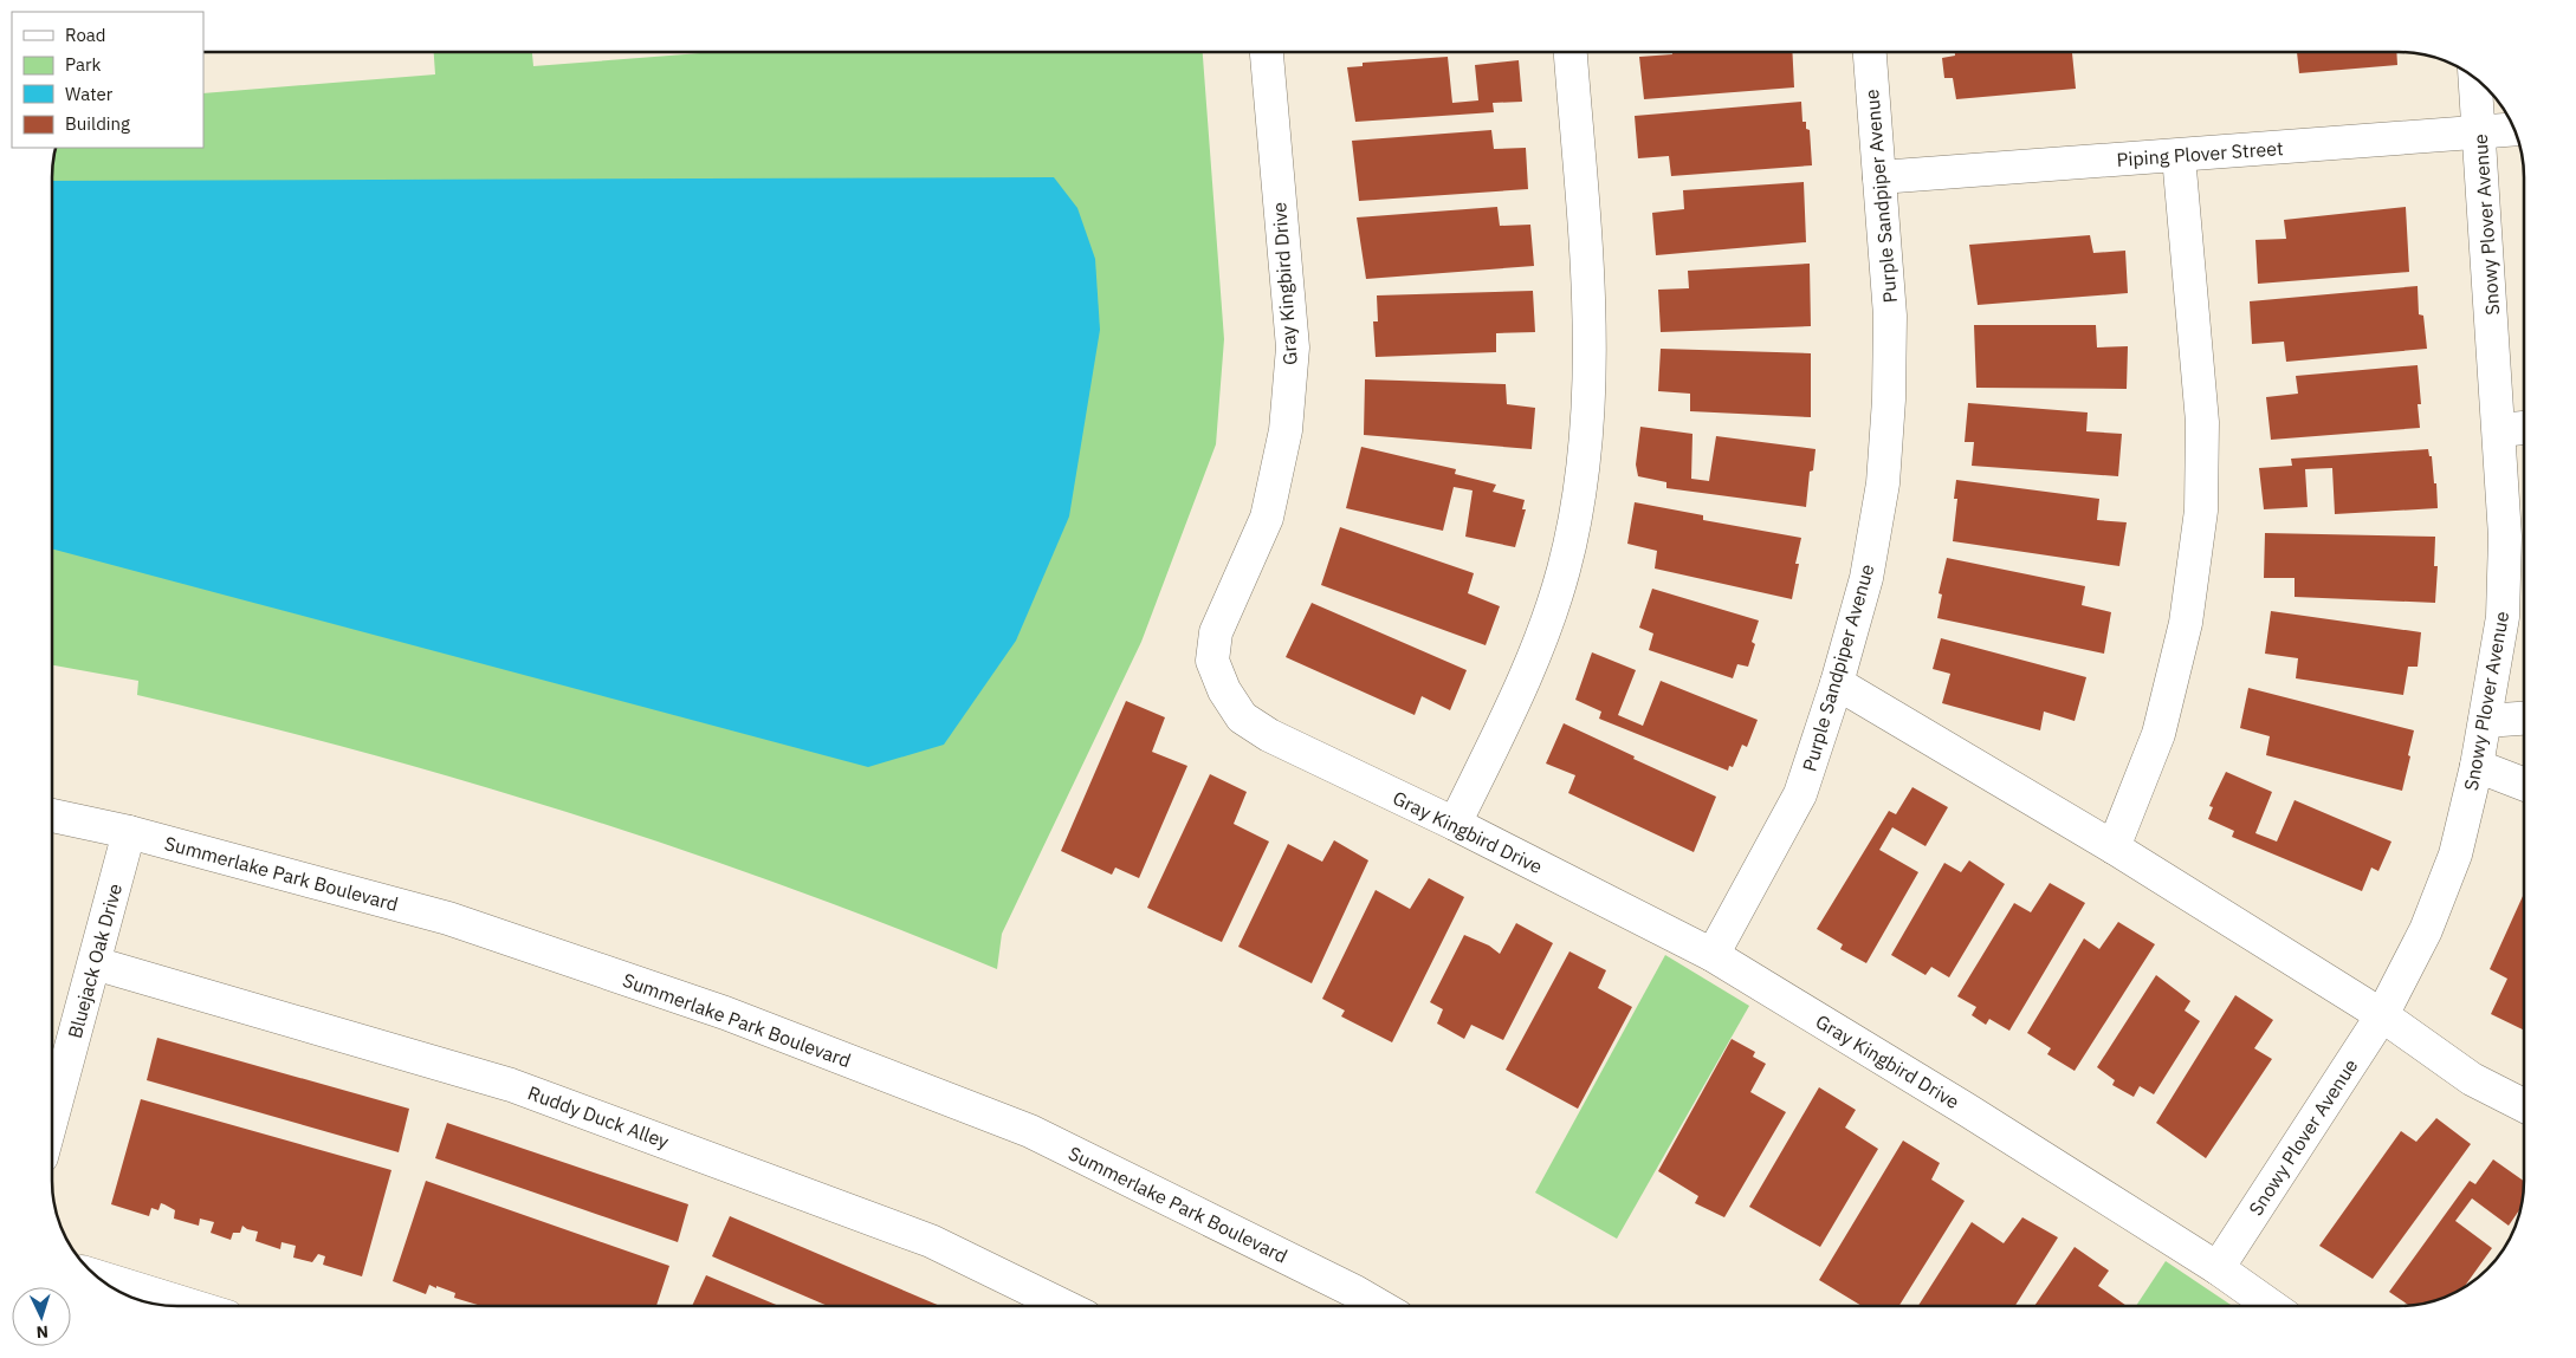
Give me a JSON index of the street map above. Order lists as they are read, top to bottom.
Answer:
{
  "streets": {
    "street": [
      "Piping Plover Street",
      "Purple Sandpiper Avenue",
      "Snowy Plover Avenue",
      "Gray Kingbird Drive",
      "Summerlake Park Boulevard",
      "Bluejack Oak Drive",
      "Ruddy Duck Alley"
    ]
  },
  "crossings": [
    ["Piping Plover Street", "Purple Sandpiper Avenue"],
    ["Piping Plover Street", "Snowy Plover Avenue"],
    ["Purple Sandpiper Avenue", "Gray Kingbird Drive"],
    ["Snowy Plover Avenue", "Gray Kingbird Drive"],
    ["Summerlake Park Boulevard", "Bluejack Oak Drive"],
    ["Bluejack Oak Drive", "Ruddy Duck Alley"]
  ],
  "legend": [
    "Road",
    "Park",
    "Water",
    "Building"
  ],
  "north": "bottom"
}
